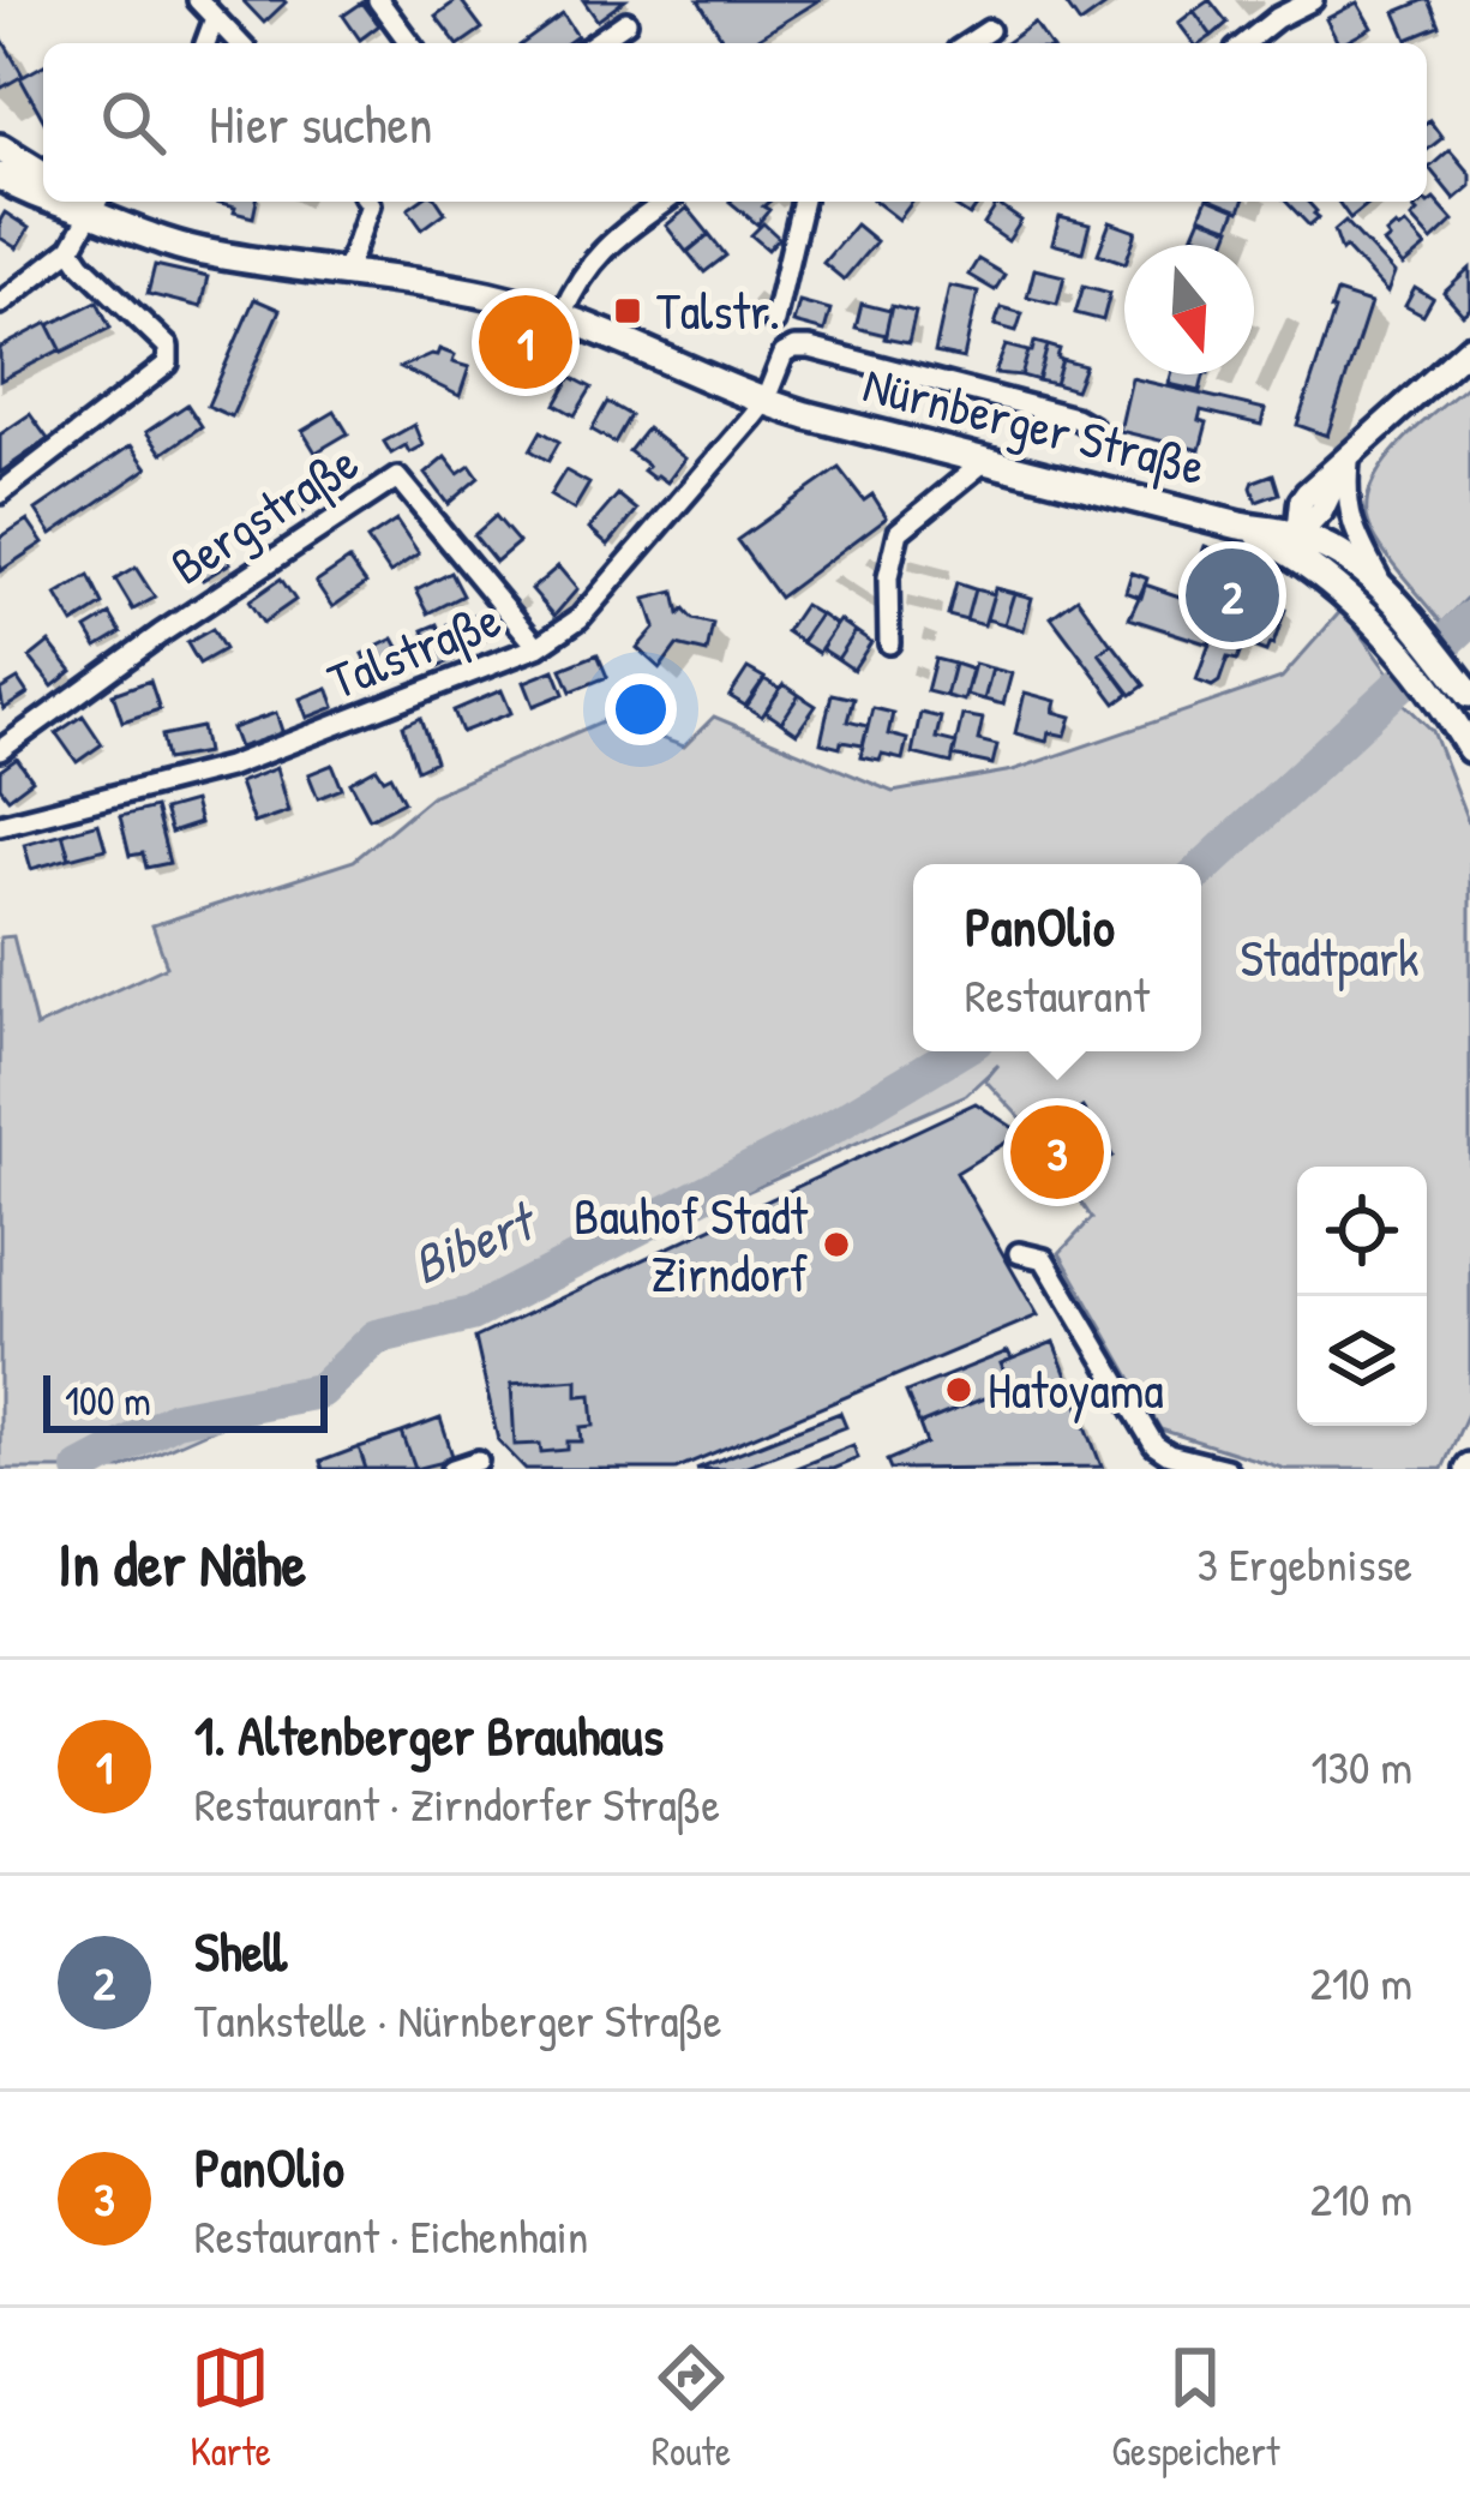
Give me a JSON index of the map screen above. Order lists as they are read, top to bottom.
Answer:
{
  "streets": {
    "main road": ["Nürnberger Straße"],
    "street": ["Bergstraße", "Talstraße"]
  },
  "crossings": [
    ["Nürnberger Straße", "Talstraße"],
    ["Bergstraße", "Talstraße"]
  ],
  "water": ["Bibert"],
  "parks": ["Stadtpark"],
  "places": {
    "transit": ["Talstr."],
    "other": ["Bauhof Stadt Zirndorf", "Hatoyama"]
  },
  "scale_bar": "100 m",
  "north": "bottom",
  "page": {
    "search": "Hier suchen",
    "pins": ["1", "2", "3"],
    "popup": ["PanOlio", "Restaurant"],
    "scale": "100 m",
    "heading": ["In der Nähe", "3 Ergebnisse"],
    "list": [
      {
        "mark": "1",
        "name": "1. Altenberger Brauhaus",
        "note": "Restaurant · Zirndorfer Straße",
        "value": "130 m"
      },
      {
        "mark": "2",
        "name": "Shell",
        "note": "Tankstelle · Nürnberger Straße",
        "value": "210 m"
      },
      {
        "mark": "3",
        "name": "PanOlio",
        "note": "Restaurant · Eichenhain",
        "value": "210 m"
      }
    ],
    "nav": ["Karte", "Route", "Gespeichert"]
  }
}
